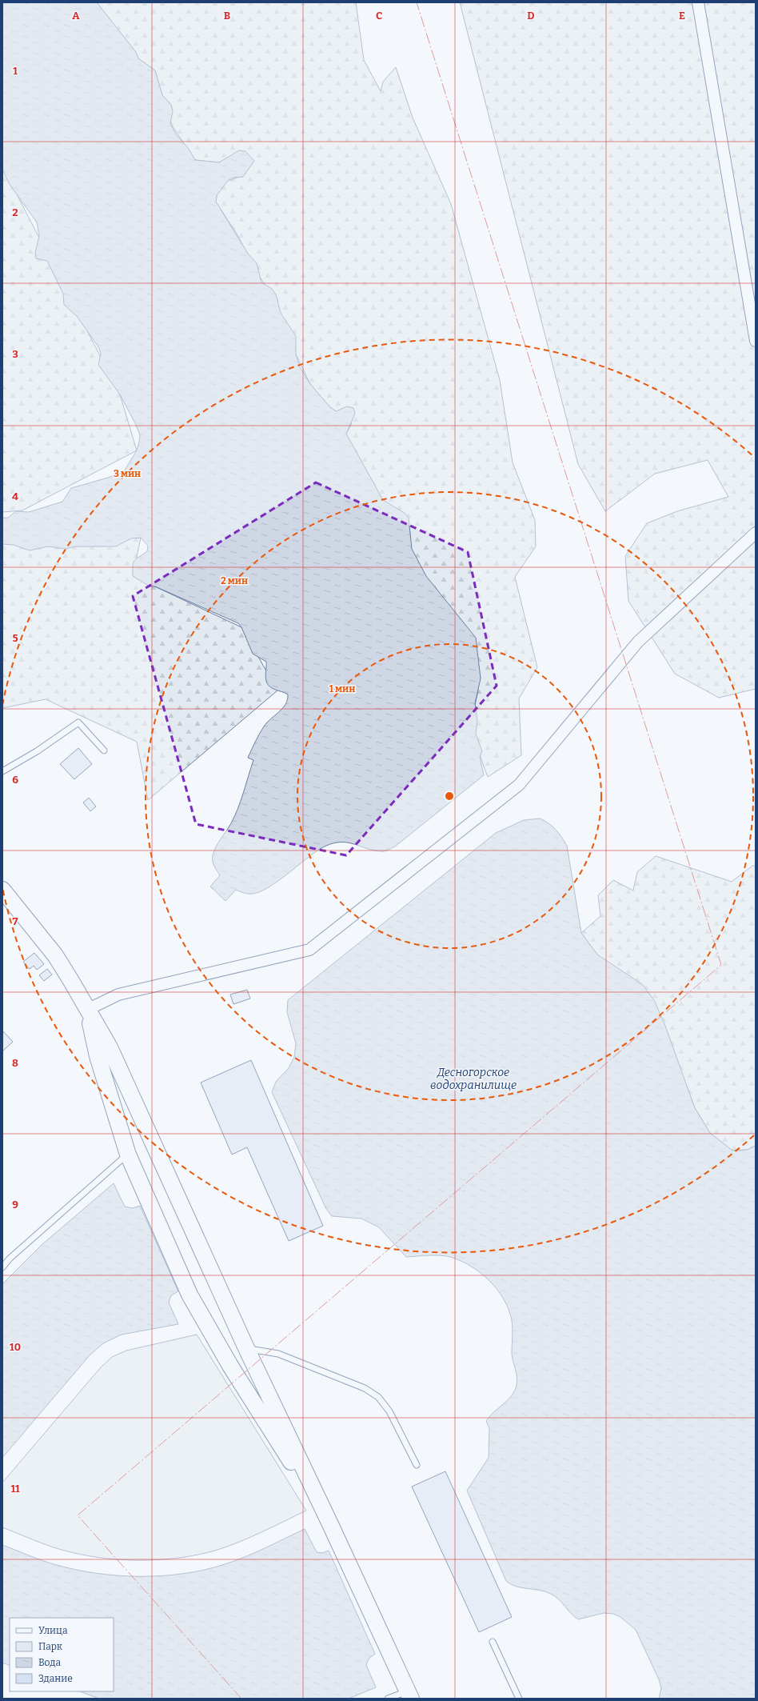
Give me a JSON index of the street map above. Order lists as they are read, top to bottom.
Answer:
{
  "water": ["Десногорское водохранилище"],
  "legend": [
    "Улица",
    "Парк",
    "Вода",
    "Здание"
  ],
  "grid": {
    "columns": [
      "A",
      "B",
      "C",
      "D",
      "E"
    ],
    "rows": [
      "1",
      "2",
      "3",
      "4",
      "5",
      "6",
      "7",
      "8",
      "9",
      "10",
      "11"
    ]
  },
  "rings": ["3 мин", "2 мин", "1 мин"]
}
